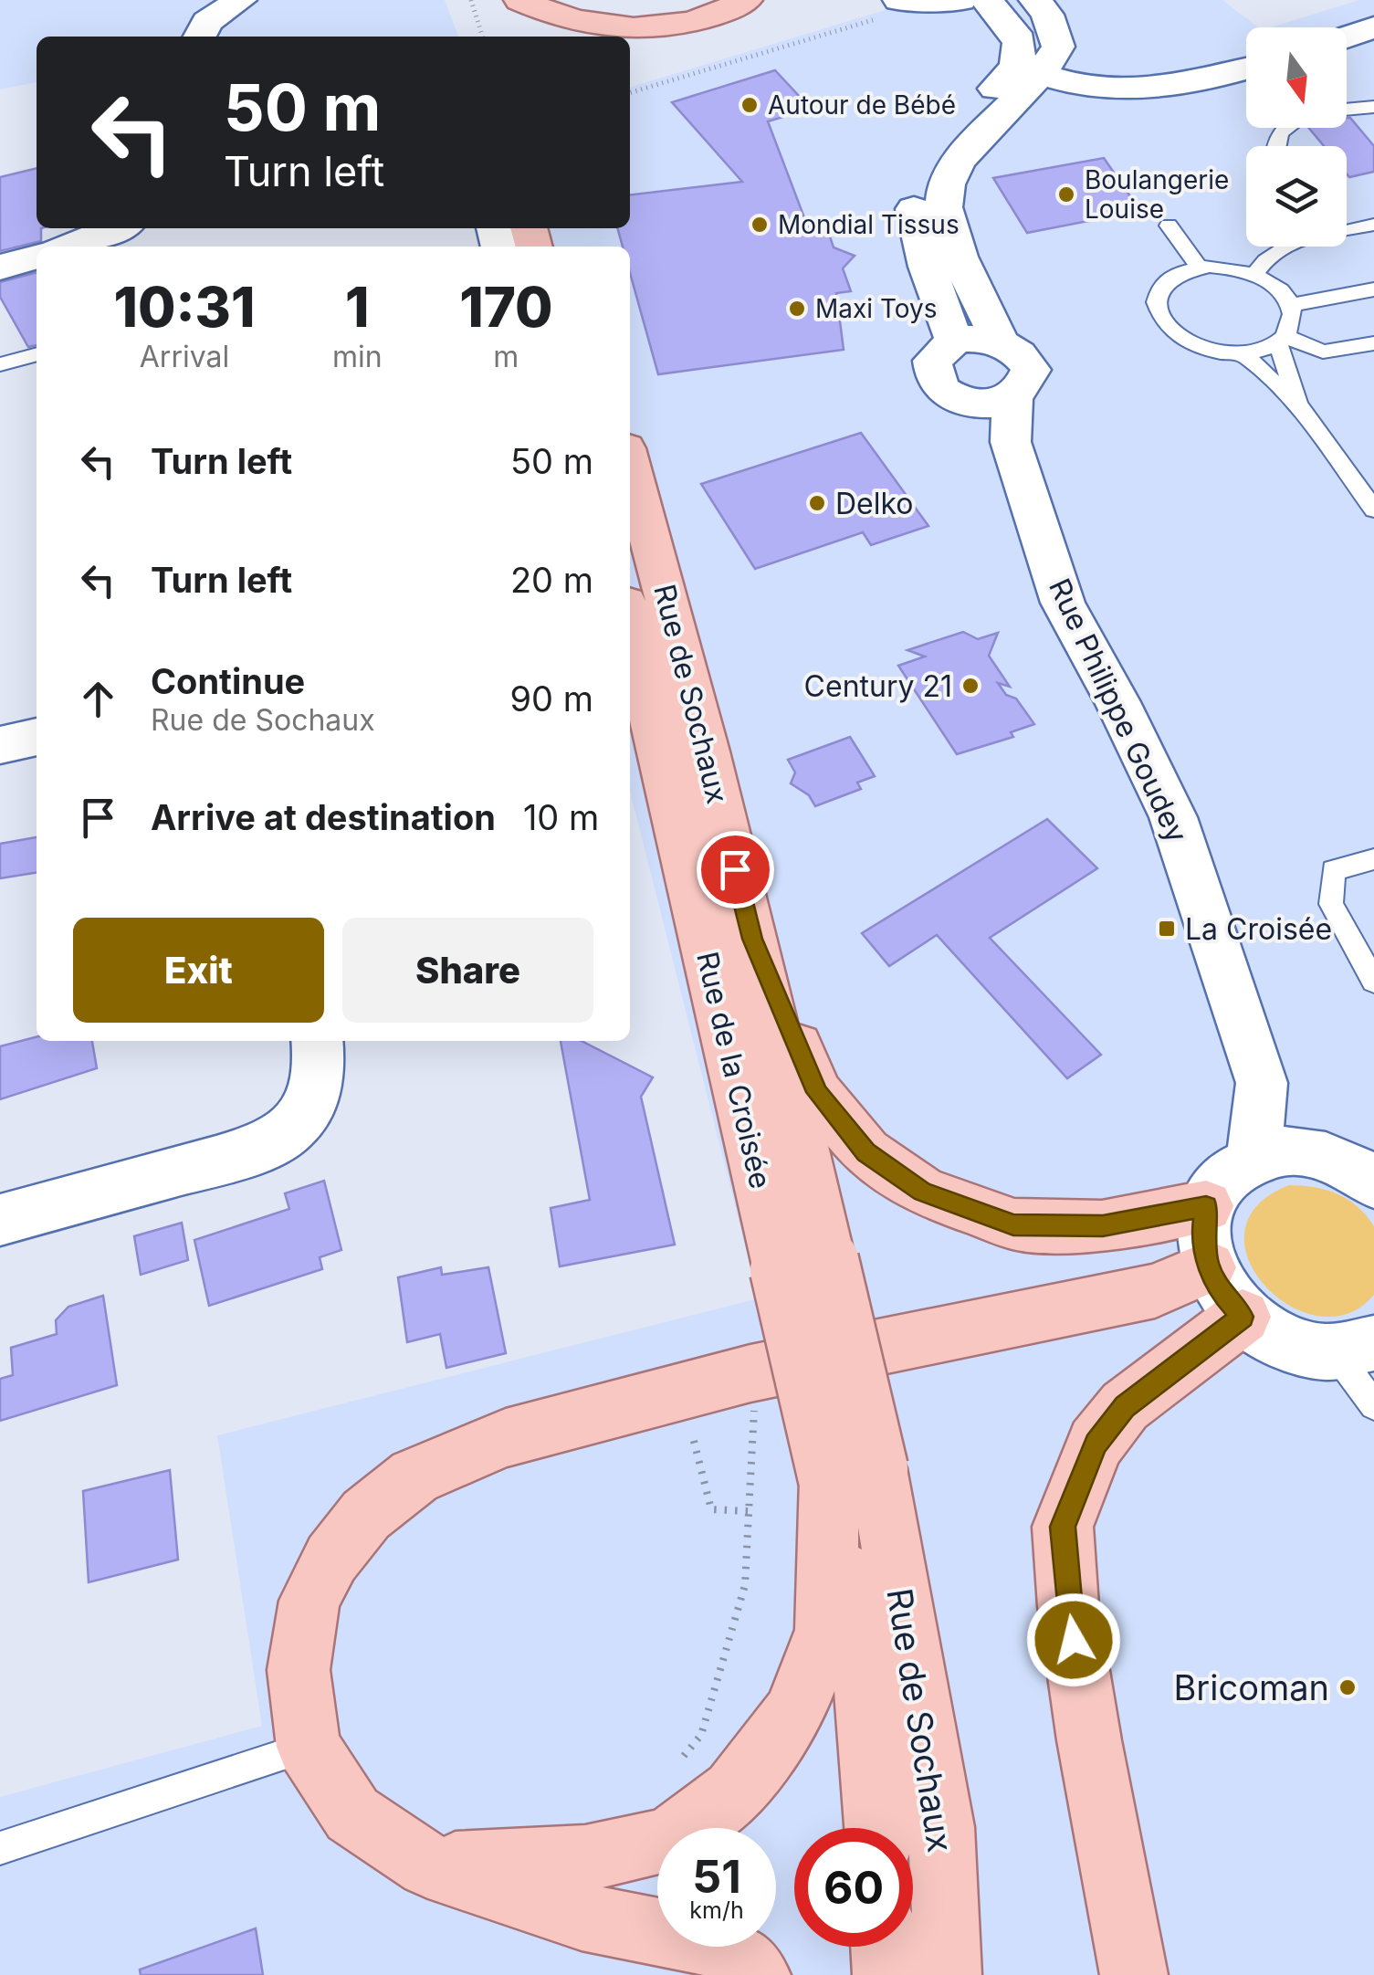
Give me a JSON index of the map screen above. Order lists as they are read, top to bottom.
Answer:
{
  "streets": {
    "main road": ["Rue de Sochaux", "Rue de la Croisée"],
    "street": ["Rue Philippe Goudey"]
  },
  "crossings": [
    ["Rue de Sochaux", "Rue de la Croisée"]
  ],
  "places": {
    "other": [
      "Autour de Bébé",
      "Boulangerie Louise",
      "Mondial Tissus",
      "Maxi Toys",
      "Delko",
      "Century 21",
      "Bricoman"
    ],
    "transit": ["La Croisée"]
  },
  "north": "bottom",
  "page": {
    "turn": ["50 m", "Turn left"],
    "eta": [
      "10:31",
      "Arrival",
      "1",
      "min",
      "170",
      "m"
    ],
    "list": [
      {
        "name": "Turn left",
        "value": "50 m"
      },
      {
        "name": "Turn left",
        "value": "20 m"
      },
      {
        "name": "Continue",
        "note": "Rue de Sochaux",
        "value": "90 m"
      },
      {
        "name": "Arrive at destination",
        "value": "10 m"
      }
    ],
    "buttons": ["Exit", "Share"],
    "speed": "51 km/h",
    "limit": "60"
  }
}
